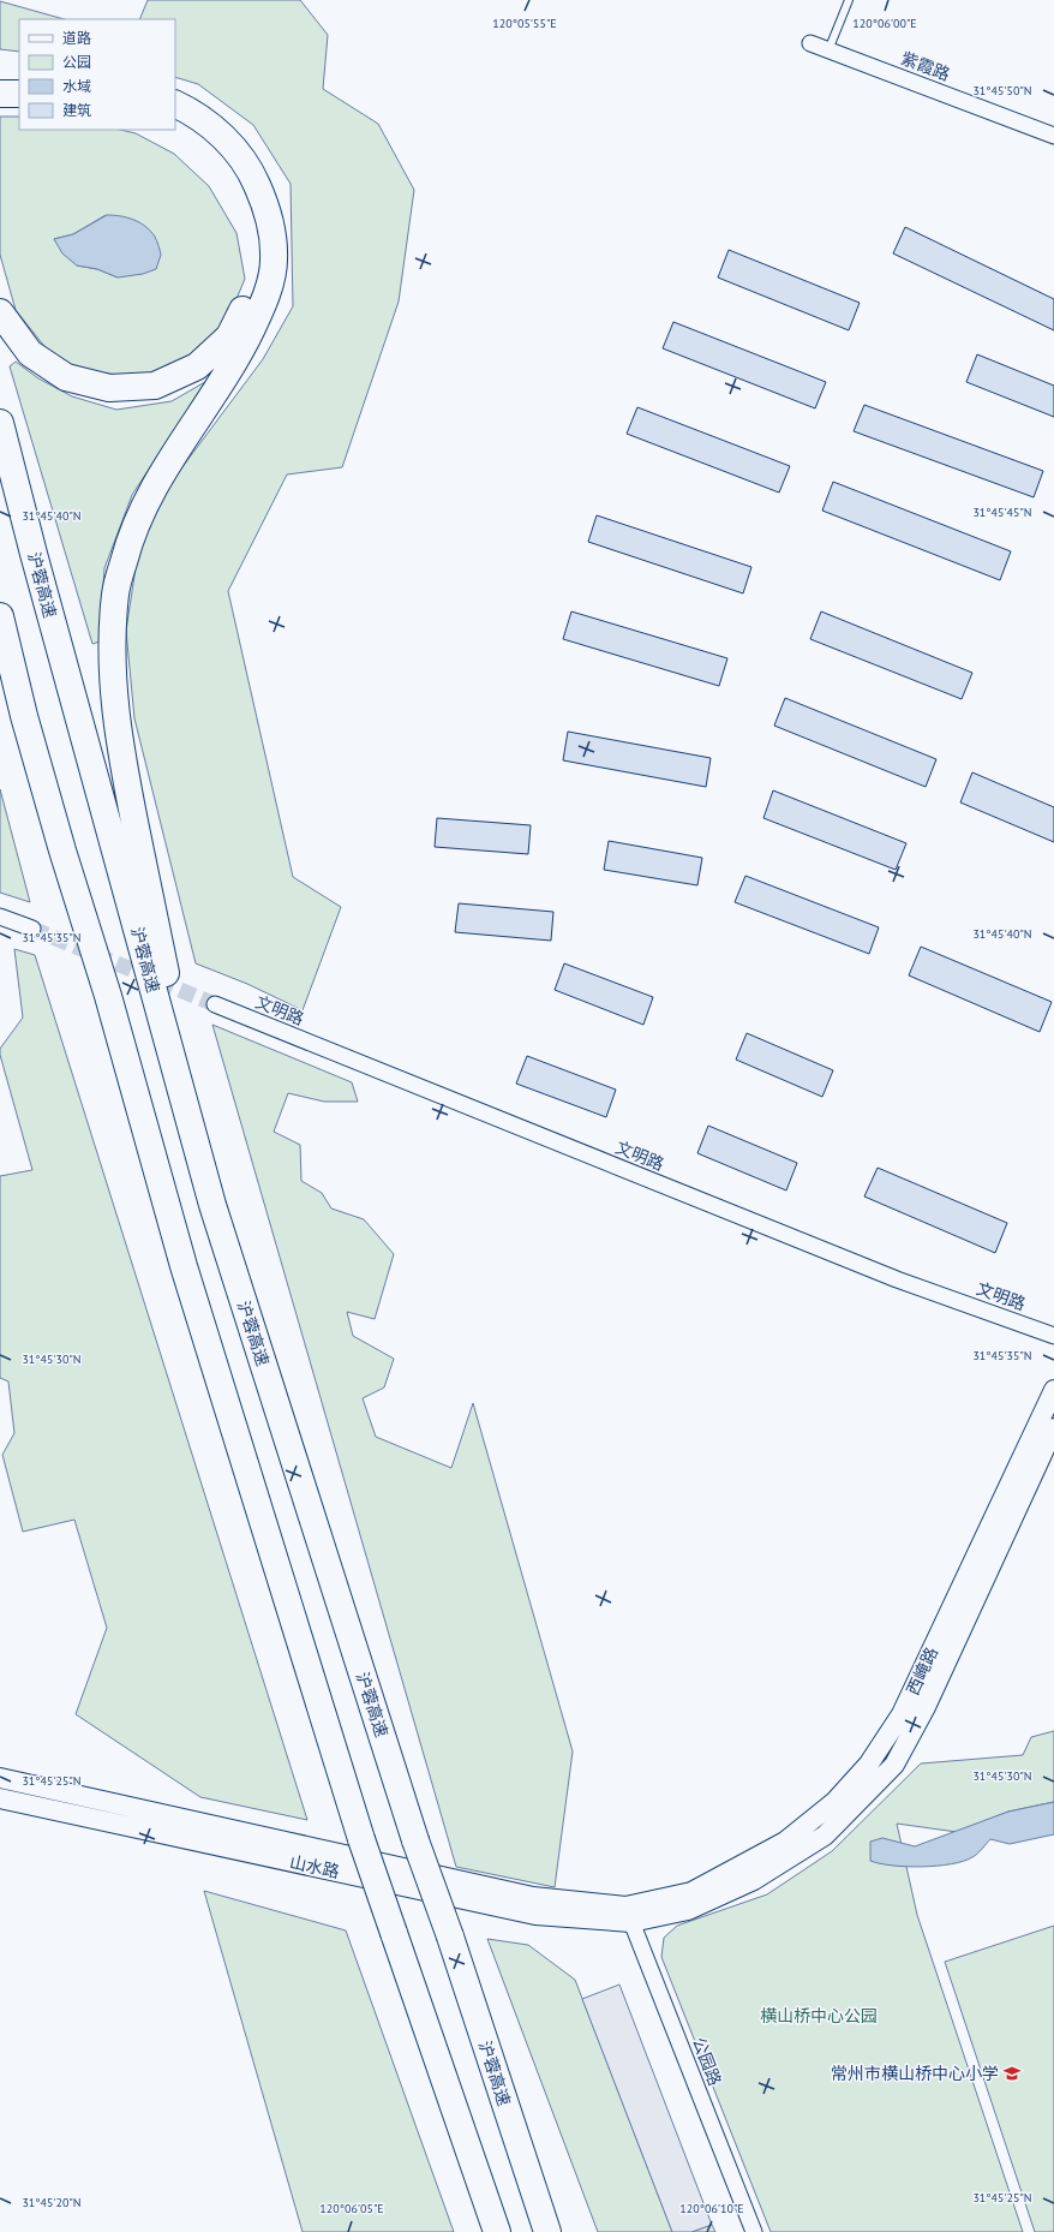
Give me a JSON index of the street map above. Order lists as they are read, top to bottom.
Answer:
{
  "streets": {
    "highway": ["沪蓉高速"],
    "street": [
      "紫霞路",
      "文明路",
      "西崦路",
      "山水路",
      "公园路"
    ]
  },
  "crossings": [
    ["西崦路", "山水路"],
    ["西崦路", "公园路"],
    ["山水路", "公园路"]
  ],
  "parks": ["横山桥中心公园"],
  "places": {
    "school or university": ["常州市横山桥中心小学"]
  },
  "legend": [
    "道路",
    "公园",
    "水域",
    "建筑"
  ],
  "coordinates": [
    "120°05'55\"E",
    "120°06'00\"E",
    "31°45'50\"N",
    "31°45'45\"N",
    "31°45'40\"N",
    "31°45'35\"N",
    "31°45'30\"N",
    "31°45'25\"N",
    "31°45'20\"N",
    "120°06'05\"E",
    "120°06'10\"E"
  ]
}
